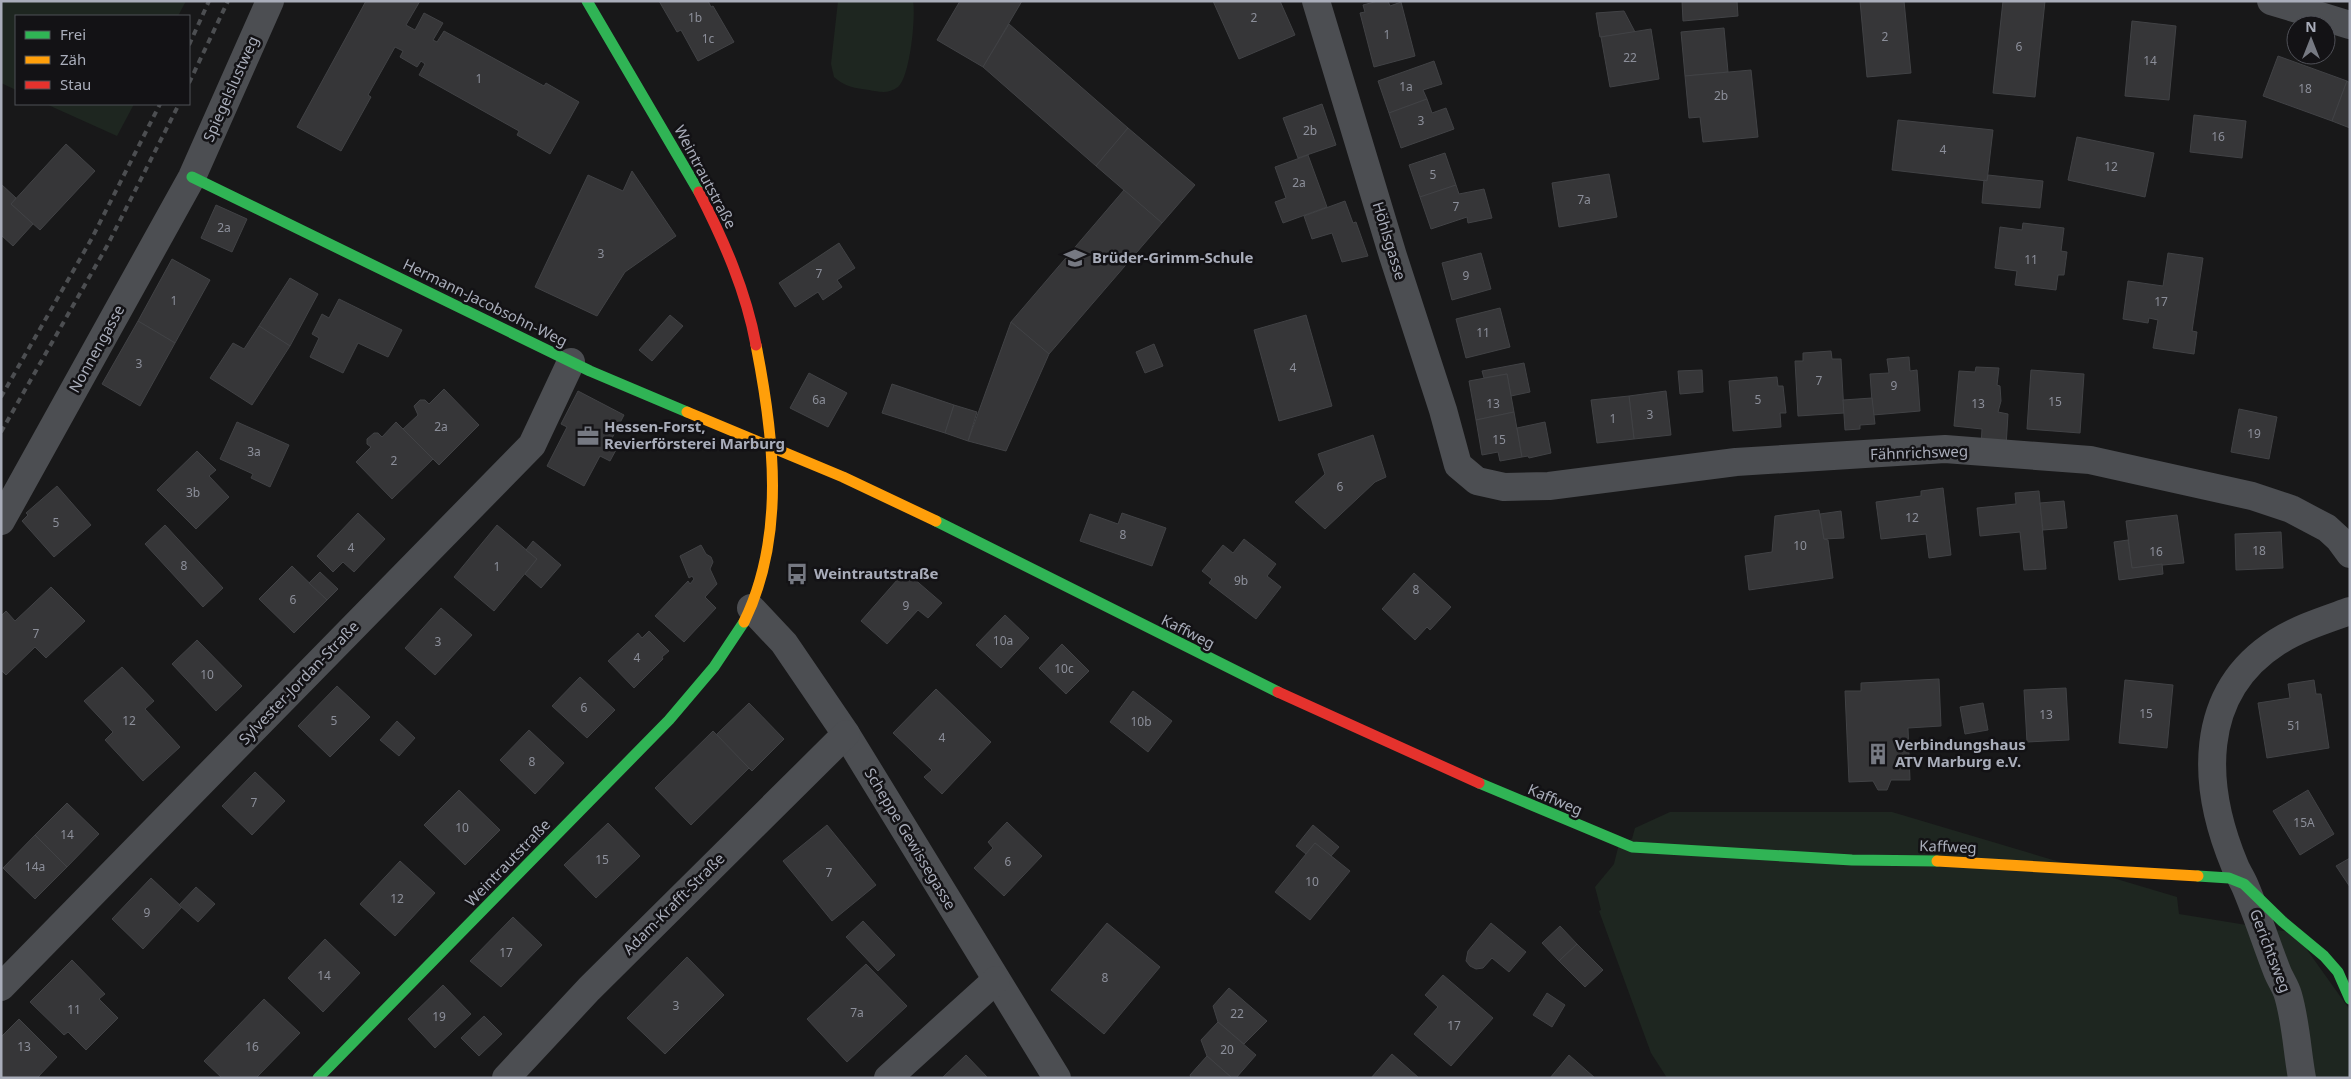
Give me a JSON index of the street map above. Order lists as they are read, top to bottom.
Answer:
{
  "streets": {
    "street": [
      "Spiegelslustweg",
      "Weintrautstraße",
      "Höhlsgasse",
      "Hermann-Jacobsohn-Weg",
      "Nonnengasse",
      "Fähnrichsweg",
      "Kaffweg",
      "Sylvester-Jordan-Straße",
      "Scheppe Gewissegasse",
      "Adam-Krafft-Straße",
      "Gerichtsweg"
    ]
  },
  "crossings": [
    ["Spiegelslustweg", "Hermann-Jacobsohn-Weg"],
    ["Spiegelslustweg", "Nonnengasse"],
    ["Weintrautstraße", "Hermann-Jacobsohn-Weg"],
    ["Weintrautstraße", "Kaffweg"],
    ["Weintrautstraße", "Scheppe Gewissegasse"],
    ["Höhlsgasse", "Fähnrichsweg"],
    ["Hermann-Jacobsohn-Weg", "Nonnengasse"],
    ["Hermann-Jacobsohn-Weg", "Kaffweg"],
    ["Hermann-Jacobsohn-Weg", "Sylvester-Jordan-Straße"],
    ["Kaffweg", "Gerichtsweg"],
    ["Scheppe Gewissegasse", "Adam-Krafft-Straße"]
  ],
  "places": {
    "school or university": ["Brüder-Grimm-Schule"],
    "office": ["Hessen-Forst, Revierförsterei Marburg"],
    "bus stop": ["Weintrautstraße"],
    "building": ["Verbindungshaus ATV Marburg e.V."]
  },
  "house_numbers": [
    "1b",
    "2",
    "1",
    "2",
    "1c",
    "6",
    "22",
    "14",
    "1",
    "1a",
    "18",
    "2b",
    "3",
    "2b",
    "16",
    "4",
    "12",
    "5",
    "2a",
    "7a",
    "7",
    "2a",
    "3",
    "11",
    "7",
    "9",
    "1",
    "17",
    "11",
    "3",
    "4",
    "7",
    "9",
    "6a",
    "5",
    "15",
    "13",
    "13",
    "3",
    "1",
    "2a",
    "19",
    "15",
    "3a",
    "2",
    "6",
    "3b",
    "12",
    "5",
    "8",
    "10",
    "4",
    "18",
    "16",
    "8",
    "1",
    "9b",
    "8",
    "6",
    "9",
    "7",
    "10a",
    "3",
    "4",
    "10c",
    "10",
    "6",
    "15",
    "13",
    "12",
    "5",
    "10b",
    "51",
    "4",
    "8",
    "7",
    "15A",
    "10",
    "14",
    "15",
    "6",
    "14a",
    "7",
    "10",
    "12",
    "9",
    "17",
    "14",
    "8",
    "3",
    "11",
    "7a",
    "22",
    "19",
    "17",
    "13",
    "16",
    "20"
  ],
  "legend": ["Frei", "Zäh", "Stau"],
  "north": "top"
}
